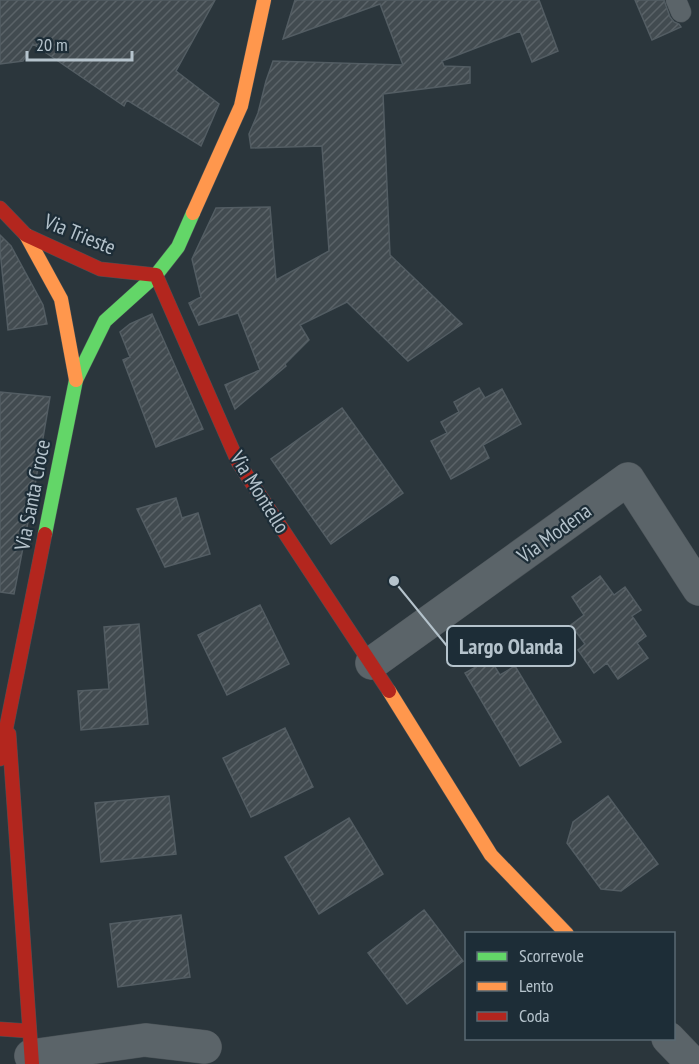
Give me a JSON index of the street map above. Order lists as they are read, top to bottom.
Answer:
{
  "streets": {
    "street": [
      "Via Trieste",
      "Via Montello",
      "Via Santa Croce",
      "Via Modena"
    ]
  },
  "crossings": [
    ["Via Trieste", "Via Montello"],
    ["Via Montello", "Via Modena"]
  ],
  "places": ["Largo Olanda"],
  "legend": ["Scorrevole", "Lento", "Coda"],
  "scale_bar": "20 m"
}
